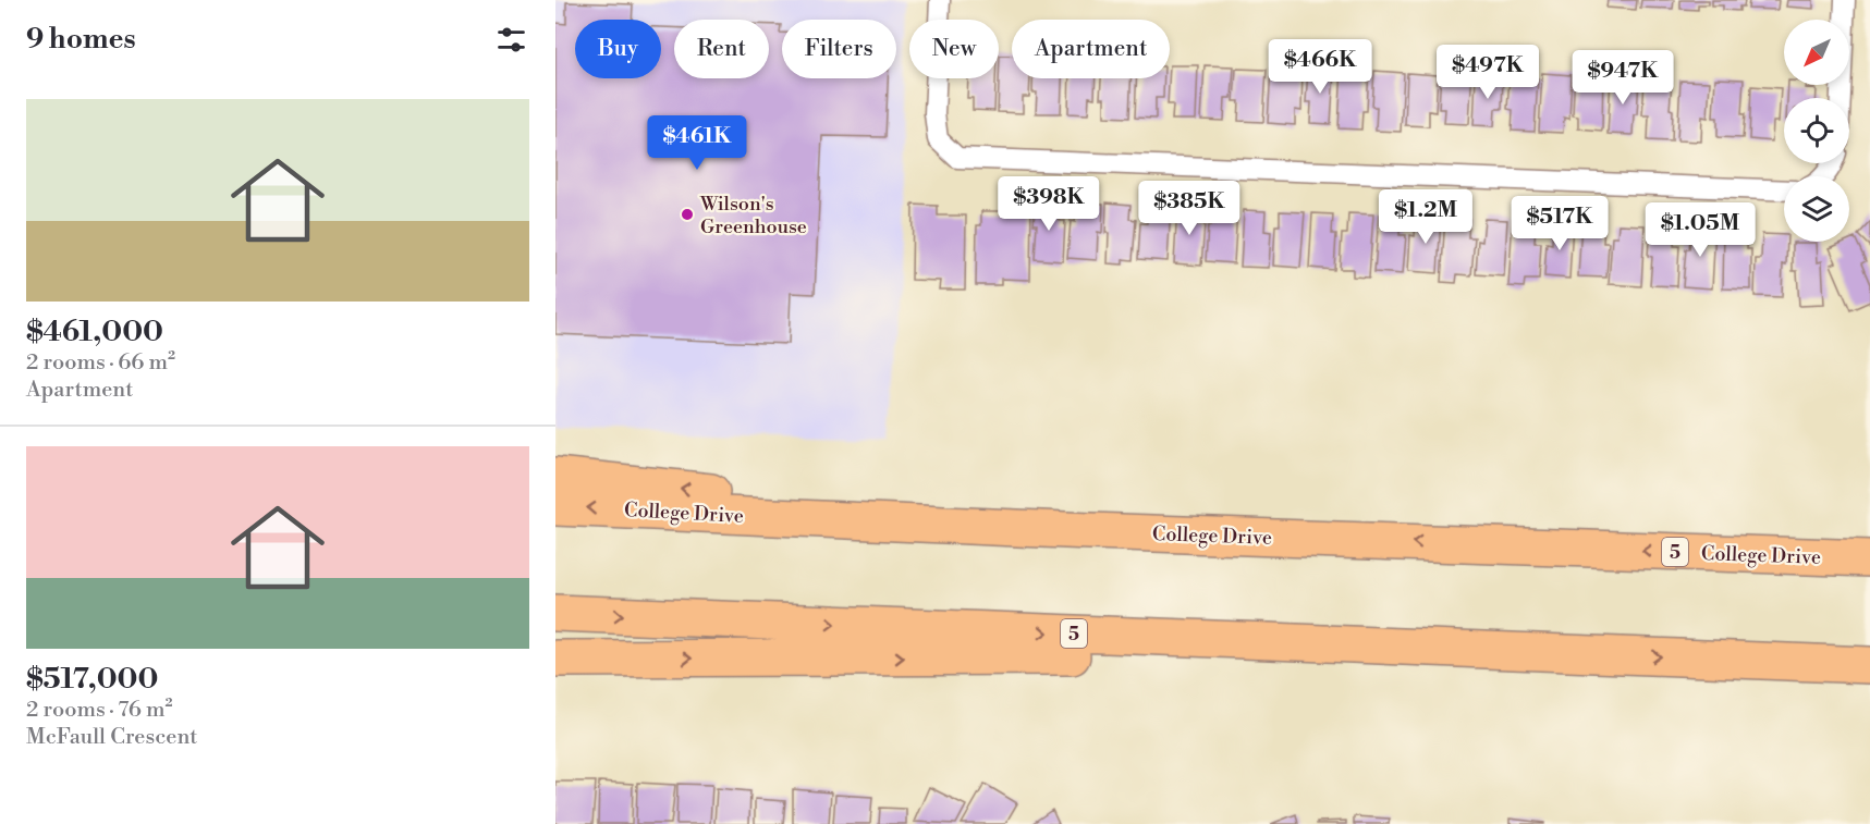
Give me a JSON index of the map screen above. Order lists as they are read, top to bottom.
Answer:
{
  "streets": {
    "highway": ["College Drive", "5"]
  },
  "places": ["Wilson's Greenhouse"],
  "north": "bottom left",
  "page": {
    "heading": "9 homes",
    "chip": [
      "Buy",
      "Rent",
      "Filters",
      "New",
      "Apartment"
    ],
    "price": [
      "$466K",
      "$497K",
      "$947K",
      "$461K",
      "$398K",
      "$385K",
      "$1.2M",
      "$517K",
      "$1.05M"
    ],
    "list": [
      {
        "name": "$461,000",
        "note": "2 rooms · 66 m² · Apartment"
      },
      {
        "name": "$517,000",
        "note": "2 rooms · 76 m² · McFaull Crescent"
      }
    ]
  }
}
